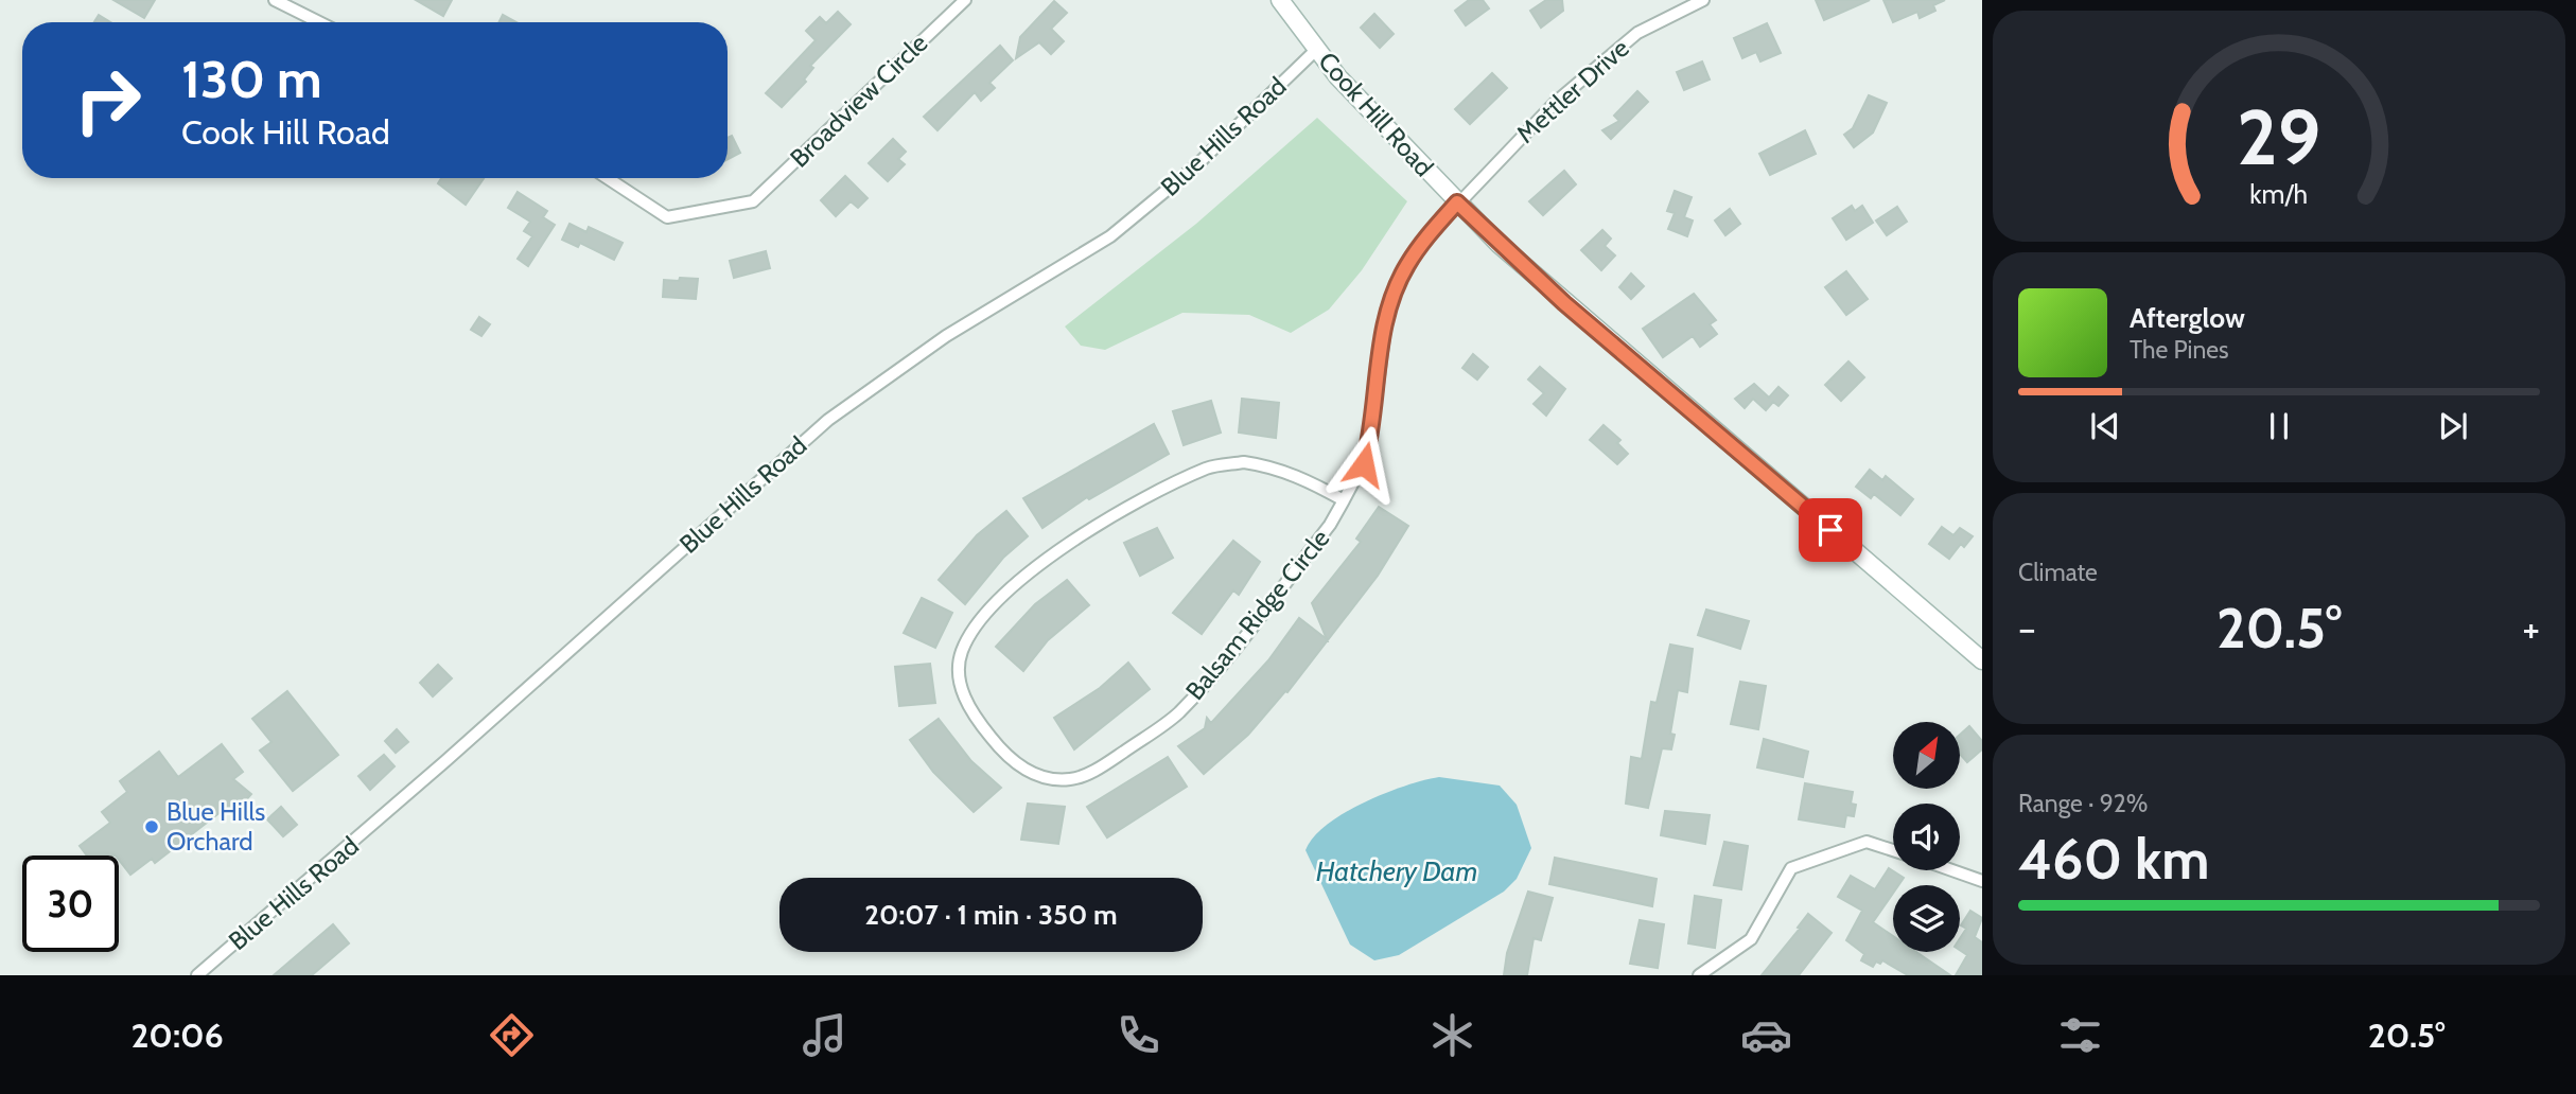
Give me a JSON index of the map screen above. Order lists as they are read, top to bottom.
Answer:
{
  "streets": {
    "street": [
      "Mettler Drive",
      "Broadview Circle",
      "Cook Hill Road",
      "Blue Hills Road",
      "Balsam Ridge Circle"
    ]
  },
  "crossings": [
    ["Mettler Drive", "Cook Hill Road"],
    ["Mettler Drive", "Balsam Ridge Circle"],
    ["Cook Hill Road", "Blue Hills Road"],
    ["Cook Hill Road", "Balsam Ridge Circle"]
  ],
  "water": ["Hatchery Dam"],
  "places": ["Blue Hills Orchard"],
  "north": "top right",
  "page": {
    "turn": ["130 m", "Cook Hill Road"],
    "song": ["Afterglow", "The Pines"],
    "tile": [
      "Climate",
      ["Range · 92%", "460 km"]
    ],
    "heat": ["−", "20.5°", "+"],
    "limit": "30",
    "trip": "20:07 · 1 min · 350 m",
    "tabs": ["20:06", "20.5°"],
    "gauge": ["29", "km/h"]
  }
}
